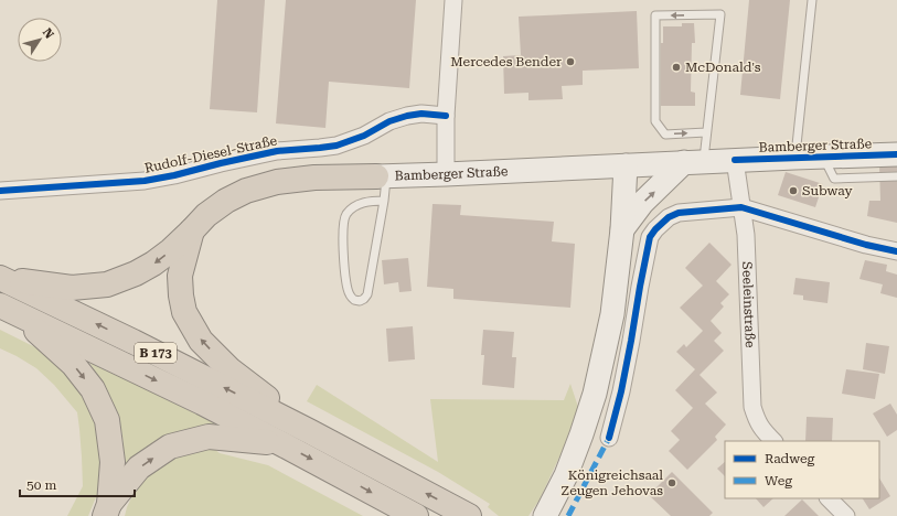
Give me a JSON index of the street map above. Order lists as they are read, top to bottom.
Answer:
{
  "streets": {
    "highway": ["B 173"],
    "main road": ["Bamberger Straße"],
    "street": ["Rudolf-Diesel-Straße", "Seeleinstraße"]
  },
  "crossings": [
    ["Bamberger Straße", "Seeleinstraße"]
  ],
  "places": [
    "Mercedes Bender",
    "McDonald's",
    "Subway",
    "Königreichsaal Zeugen Jehovas"
  ],
  "legend": ["Radweg", "Weg"],
  "scale_bar": "50 m",
  "north": "top right"
}
